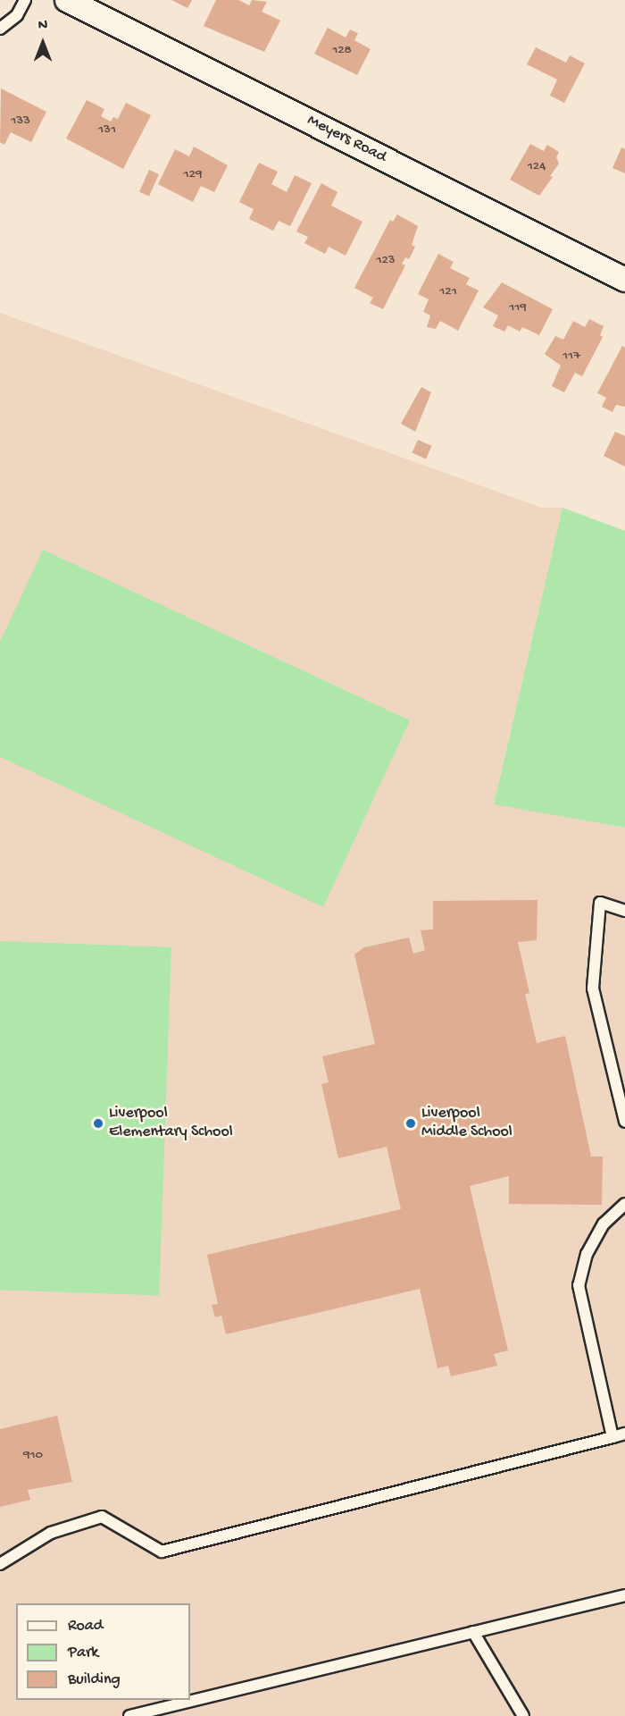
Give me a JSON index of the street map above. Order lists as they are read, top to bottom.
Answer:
{
  "streets": {
    "street": ["Meyers Road"]
  },
  "places": ["Liverpool Elementary School", "Liverpool Middle School"],
  "house_numbers": [
    "128",
    "133",
    "131",
    "124",
    "129",
    "123",
    "121",
    "119",
    "117",
    "910"
  ],
  "legend": ["Road", "Park", "Building"],
  "north": "top"
}
